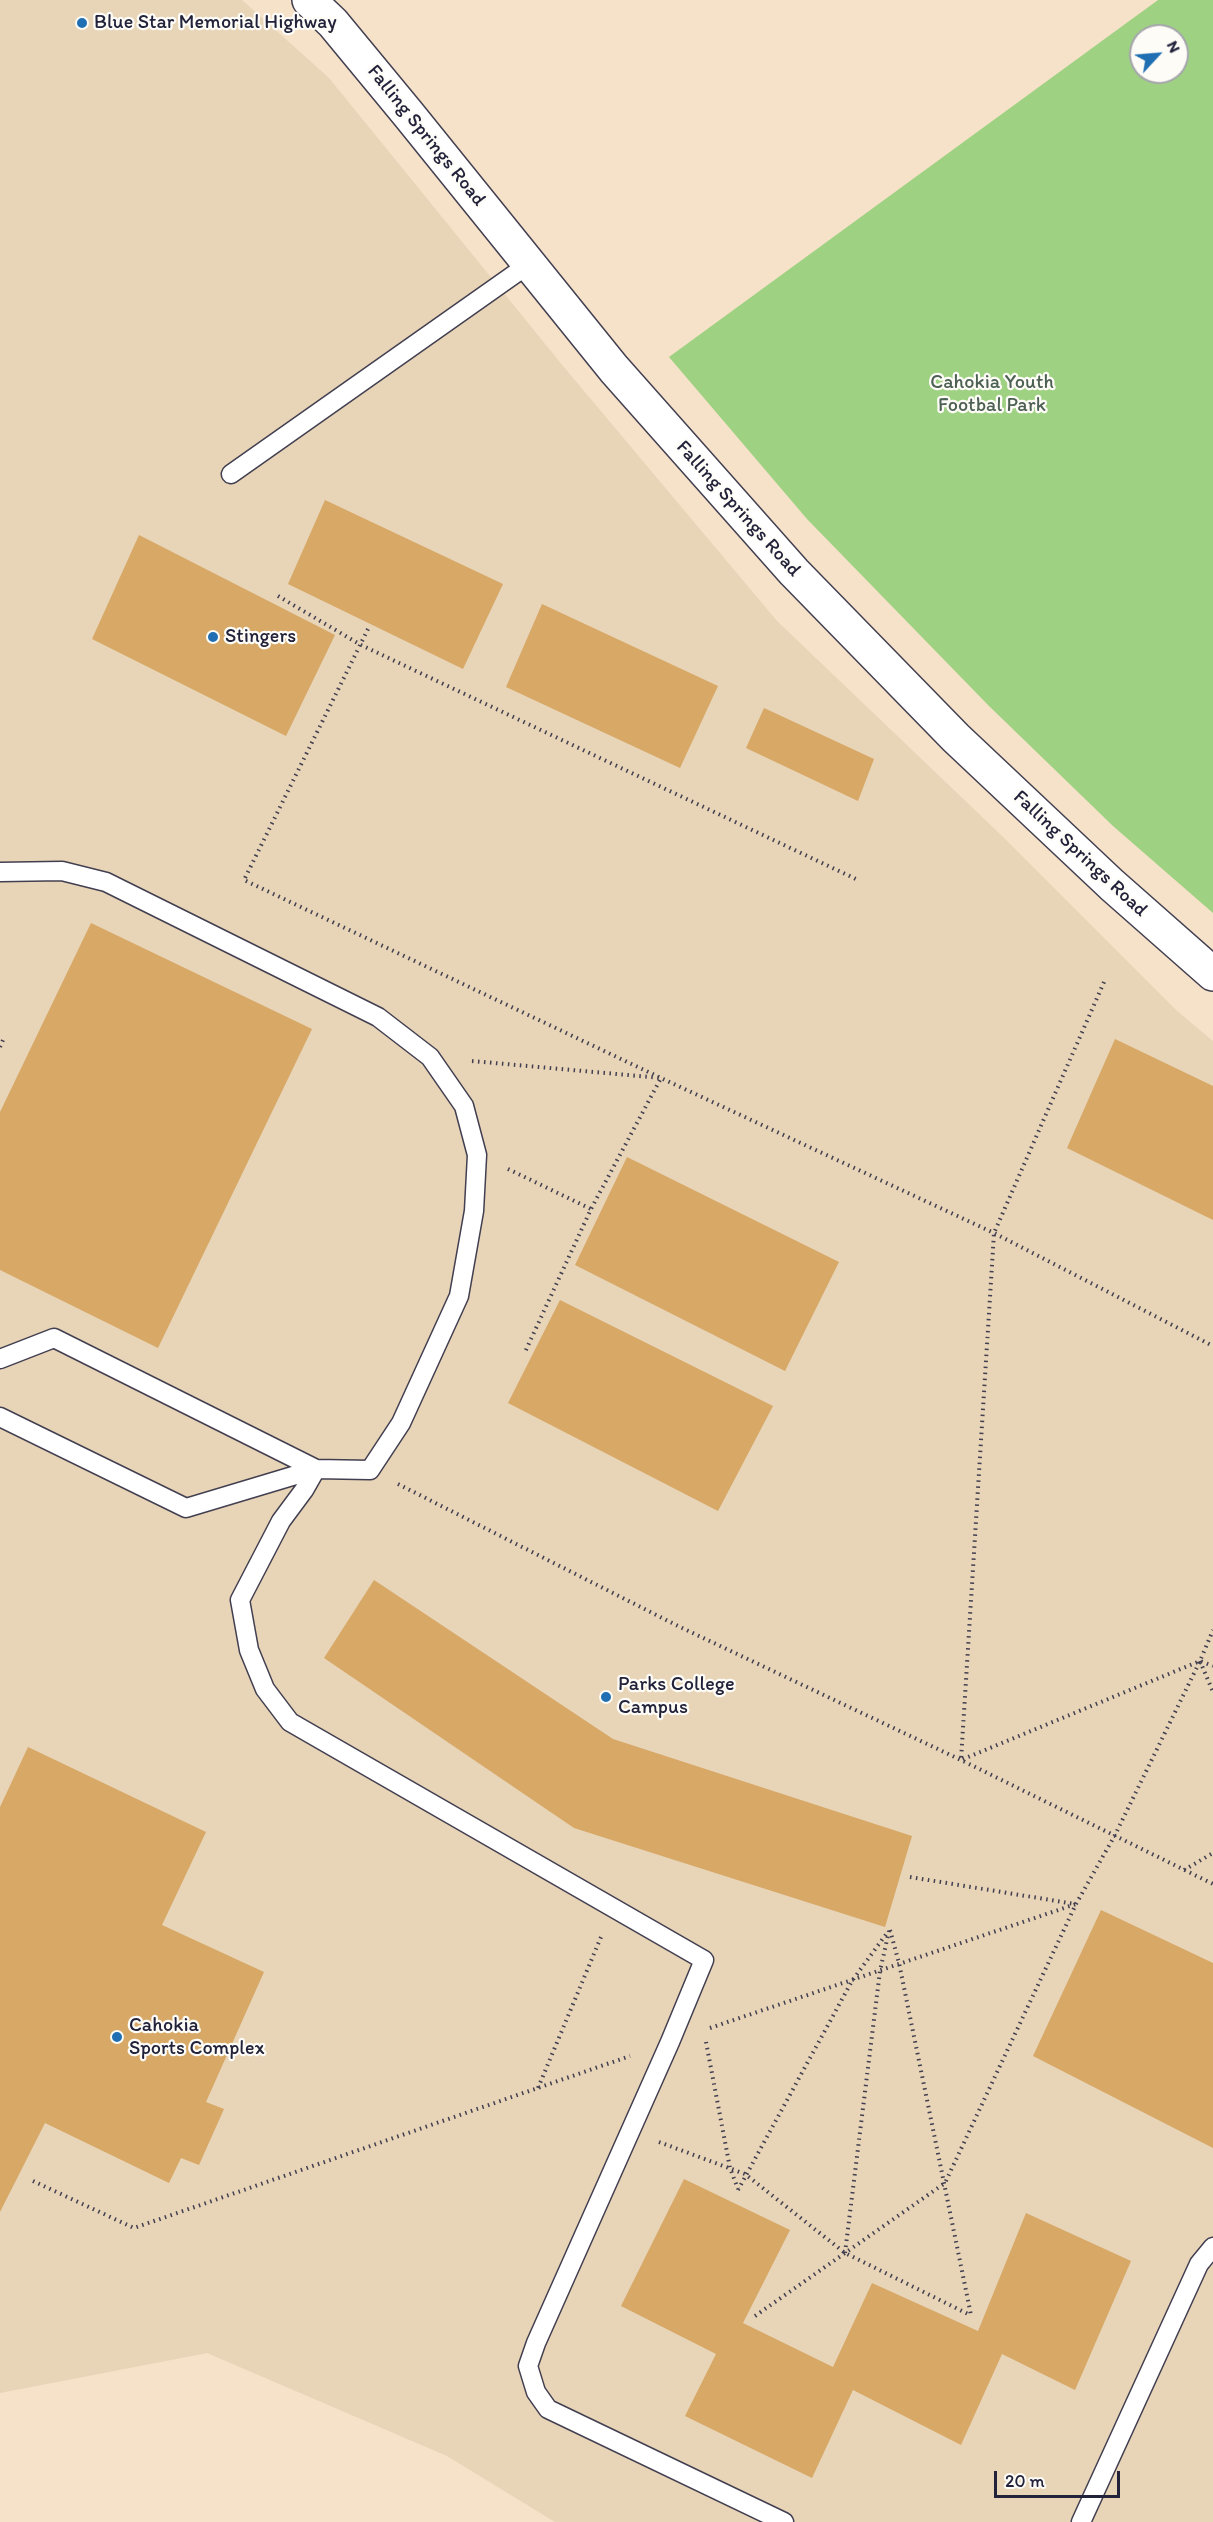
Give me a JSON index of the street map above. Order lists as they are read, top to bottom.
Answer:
{
  "streets": {
    "street": ["Falling Springs Road"]
  },
  "parks": ["Cahokia Youth Footbal Park"],
  "places": [
    "Blue Star Memorial Highway",
    "Stingers",
    "Parks College Campus",
    "Cahokia Sports Complex"
  ],
  "scale_bar": "20 m",
  "north": "top right"
}
